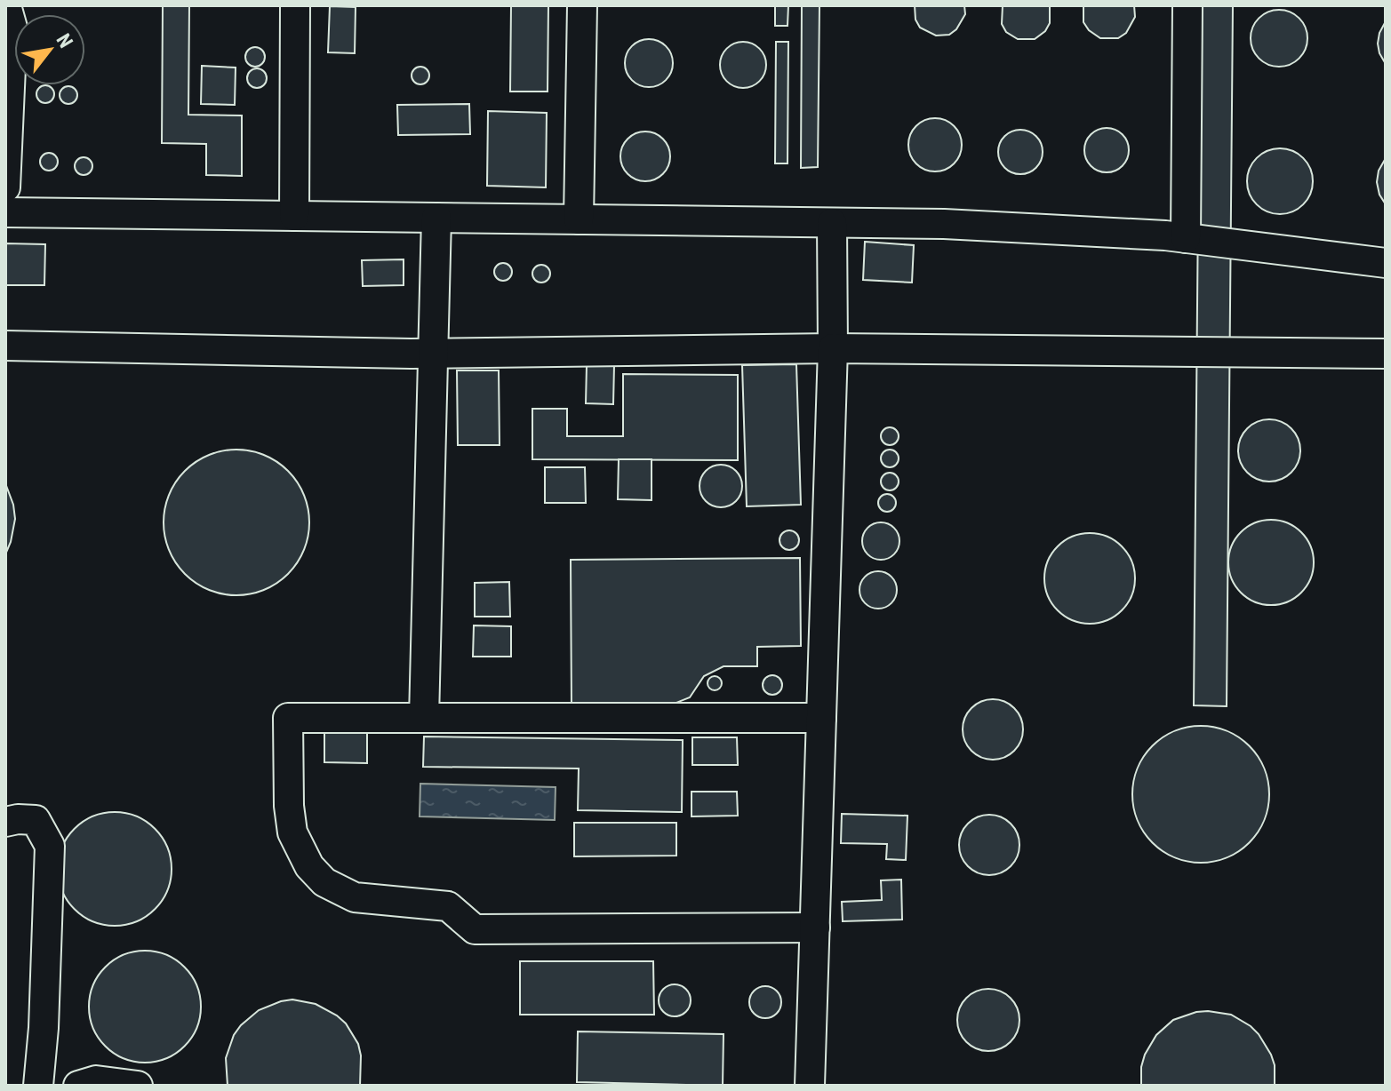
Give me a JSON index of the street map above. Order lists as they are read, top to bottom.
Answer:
{
  "north": "top right"
}
